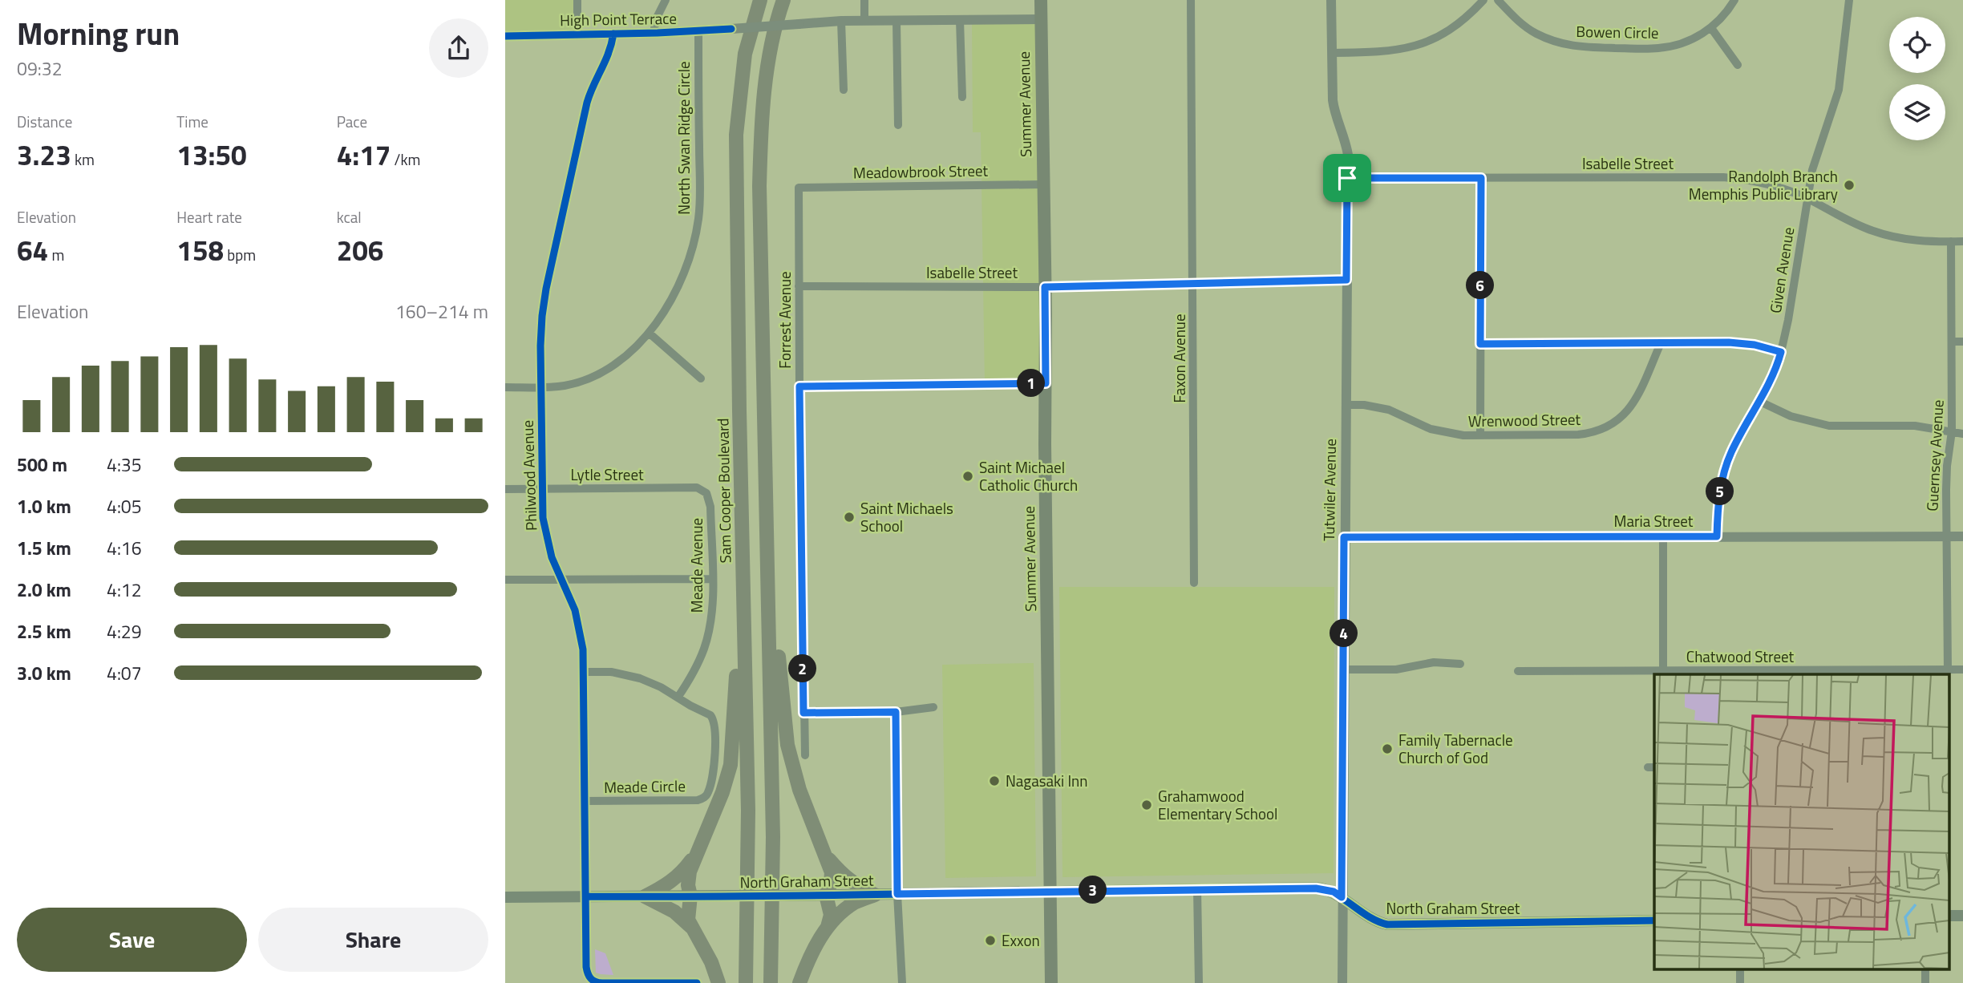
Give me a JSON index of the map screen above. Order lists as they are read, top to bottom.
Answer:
{
  "streets": {
    "highway": ["Sam Cooper Boulevard"],
    "main road": ["Summer Avenue", "North Graham Street"],
    "street": [
      "High Point Terrace",
      "Bowen Circle",
      "North Swan Ridge Circle",
      "Isabelle Street",
      "Meadowbrook Street",
      "Given Avenue",
      "Forrest Avenue",
      "Faxon Avenue",
      "Wrenwood Street",
      "Guernsey Avenue",
      "Lytle Street",
      "Philwood Avenue",
      "Tutwiler Avenue",
      "Maria Street",
      "Meade Avenue",
      "Chatwood Street",
      "Meade Circle"
    ]
  },
  "crossings": [
    ["High Point Terrace", "Summer Avenue"],
    ["High Point Terrace", "North Swan Ridge Circle"],
    ["High Point Terrace", "Philwood Avenue"],
    ["Summer Avenue", "Isabelle Street"],
    ["Summer Avenue", "Meadowbrook Street"],
    ["Summer Avenue", "North Graham Street"],
    ["North Swan Ridge Circle", "Philwood Avenue"],
    ["Isabelle Street", "Given Avenue"],
    ["Isabelle Street", "Forrest Avenue"],
    ["Isabelle Street", "Faxon Avenue"],
    ["Isabelle Street", "Guernsey Avenue"],
    ["Isabelle Street", "Tutwiler Avenue"],
    ["Meadowbrook Street", "Forrest Avenue"],
    ["Given Avenue", "Maria Street"],
    ["Wrenwood Street", "Tutwiler Avenue"],
    ["Guernsey Avenue", "Maria Street"],
    ["Guernsey Avenue", "Chatwood Street"],
    ["Lytle Street", "Philwood Avenue"],
    ["Lytle Street", "Meade Avenue"],
    ["Philwood Avenue", "Meade Circle"],
    ["Philwood Avenue", "North Graham Street"],
    ["Tutwiler Avenue", "Maria Street"],
    ["Tutwiler Avenue", "North Graham Street"],
    ["Meade Avenue", "Meade Circle"]
  ],
  "places": [
    "Randolph Branch Memphis Public Library",
    "Saint Michael Catholic Church",
    "Saint Michaels School",
    "Family Tabernacle Church of God",
    "Nagasaki Inn",
    "Grahamwood Elementary School",
    "Exxon"
  ],
  "page": {
    "heading": ["Morning run", "09:32"],
    "stats": [
      ["Distance", "3.23 km"],
      ["Time", "13:50"],
      ["Pace", "4:17 /km"],
      ["Elevation", "64 m"],
      ["Heart rate", "158 bpm"],
      ["kcal", "206"]
    ],
    "pins": [
      "6",
      "1",
      "5",
      "4",
      "2",
      "3"
    ],
    "chart": ["Elevation", "160–214 m"],
    "list": [
      {
        "name": "500 m",
        "note": "4:35"
      },
      {
        "name": "1.0 km",
        "note": "4:05"
      },
      {
        "name": "1.5 km",
        "note": "4:16"
      },
      {
        "name": "2.0 km",
        "note": "4:12"
      },
      {
        "name": "2.5 km",
        "note": "4:29"
      },
      {
        "name": "3.0 km",
        "note": "4:07"
      }
    ],
    "buttons": ["Save", "Share"]
  }
}
